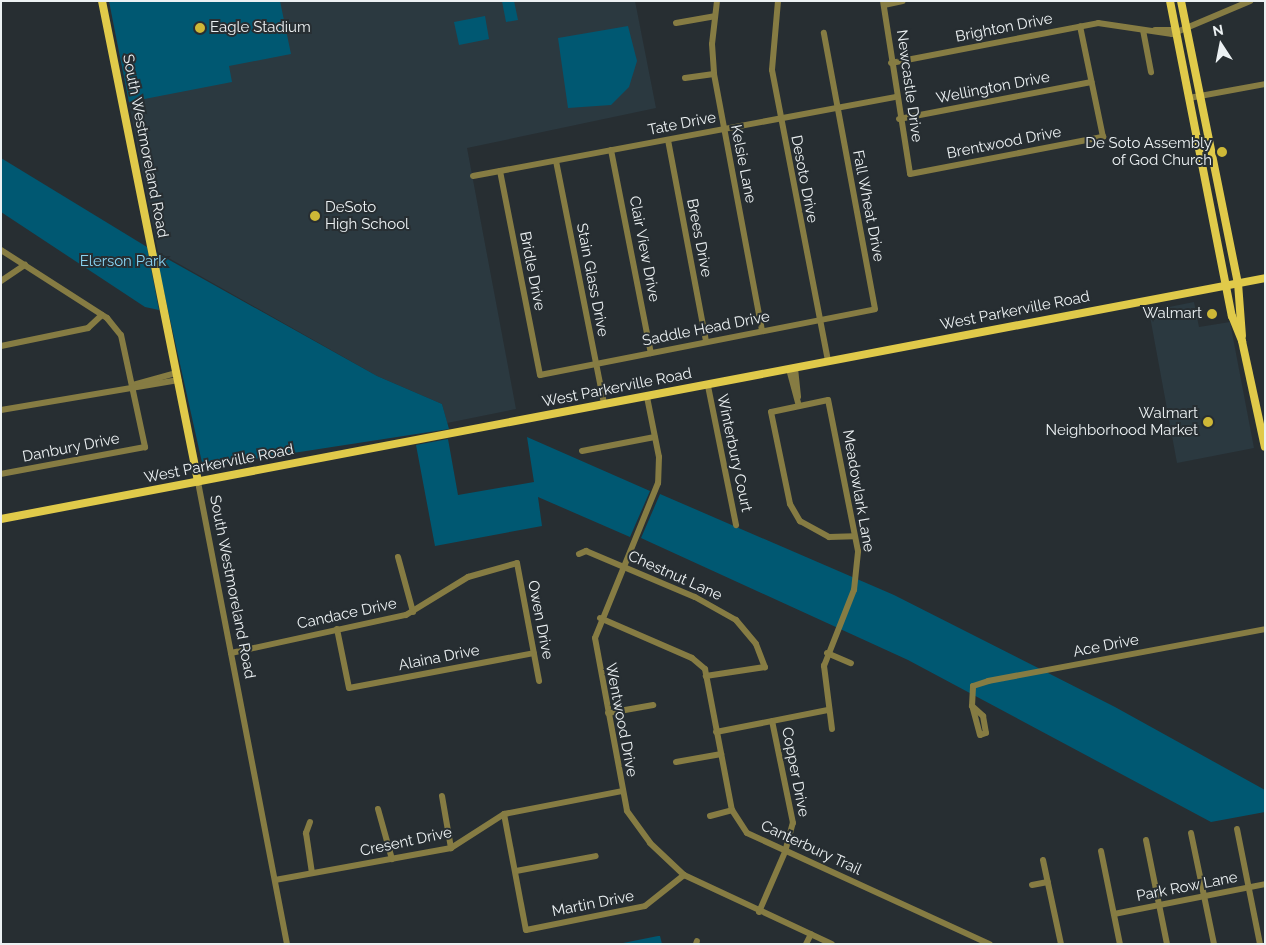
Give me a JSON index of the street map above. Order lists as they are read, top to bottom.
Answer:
{
  "streets": {
    "main road": ["South Westmoreland Road", "West Parkerville Road"],
    "street": [
      "Brighton Drive",
      "Newcastle Drive",
      "Wellington Drive",
      "Tate Drive",
      "Brentwood Drive",
      "Kelsie Lane",
      "Desoto Drive",
      "Fall Wheat Drive",
      "Brees Drive",
      "Clair View Drive",
      "Bridle Drive",
      "Stain Glass Drive",
      "Saddle Head Drive",
      "Danbury Drive",
      "Winterbury Court",
      "Meadowlark Lane",
      "Chestnut Lane",
      "Candace Drive",
      "Owen Drive",
      "Ace Drive",
      "Alaina Drive",
      "Wentwood Drive",
      "Copper Drive",
      "Cresent Drive",
      "Canterbury Trail",
      "Park Row Lane",
      "Martin Drive"
    ]
  },
  "crossings": [
    ["Brighton Drive", "Newcastle Drive"],
    ["Newcastle Drive", "Wellington Drive"],
    ["Newcastle Drive", "Tate Drive"],
    ["Newcastle Drive", "Brentwood Drive"],
    ["Wellington Drive", "Brentwood Drive"],
    ["Tate Drive", "Kelsie Lane"],
    ["Tate Drive", "Desoto Drive"],
    ["Tate Drive", "Fall Wheat Drive"],
    ["Tate Drive", "Brees Drive"],
    ["Tate Drive", "Clair View Drive"],
    ["Tate Drive", "Bridle Drive"],
    ["Tate Drive", "Stain Glass Drive"],
    ["South Westmoreland Road", "West Parkerville Road"],
    ["South Westmoreland Road", "Candace Drive"],
    ["South Westmoreland Road", "Cresent Drive"],
    ["Kelsie Lane", "Saddle Head Drive"],
    ["Desoto Drive", "West Parkerville Road"],
    ["Desoto Drive", "Saddle Head Drive"],
    ["Fall Wheat Drive", "Saddle Head Drive"],
    ["Brees Drive", "Saddle Head Drive"],
    ["Clair View Drive", "Saddle Head Drive"],
    ["Bridle Drive", "Saddle Head Drive"],
    ["Stain Glass Drive", "West Parkerville Road"],
    ["Stain Glass Drive", "Saddle Head Drive"],
    ["West Parkerville Road", "Winterbury Court"],
    ["West Parkerville Road", "Wentwood Drive"],
    ["Chestnut Lane", "Wentwood Drive"],
    ["Chestnut Lane", "Canterbury Trail"],
    ["Candace Drive", "Owen Drive"],
    ["Candace Drive", "Alaina Drive"],
    ["Owen Drive", "Alaina Drive"],
    ["Wentwood Drive", "Copper Drive"],
    ["Wentwood Drive", "Cresent Drive"],
    ["Wentwood Drive", "Martin Drive"],
    ["Copper Drive", "Canterbury Trail"]
  ],
  "parks": ["Elerson Park"],
  "places": [
    "Eagle Stadium",
    "De Soto Assembly of God Church",
    "DeSoto High School",
    "Walmart",
    "Walmart Neighborhood Market"
  ],
  "north": "top"
}
